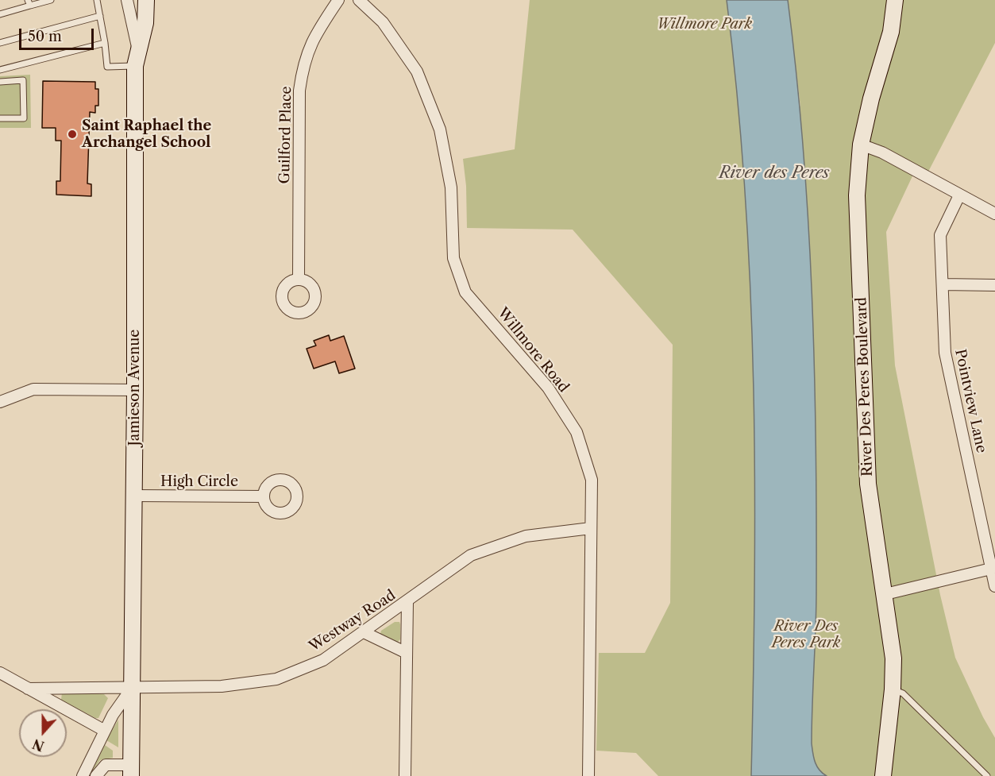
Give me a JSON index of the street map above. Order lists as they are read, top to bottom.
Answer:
{
  "streets": {
    "main road": ["River Des Peres Boulevard", "Jamieson Avenue"],
    "street": [
      "Guilford Place",
      "Willmore Road",
      "Pointview Lane",
      "High Circle",
      "Westway Road"
    ]
  },
  "crossings": [
    ["Willmore Road", "Westway Road"],
    ["Jamieson Avenue", "High Circle"],
    ["Jamieson Avenue", "Westway Road"]
  ],
  "water": ["River des Peres"],
  "parks": ["Willmore Park", "River Des Peres Park"],
  "places": ["Saint Raphael the Archangel School"],
  "scale_bar": "50 m",
  "north": "bottom"
}
